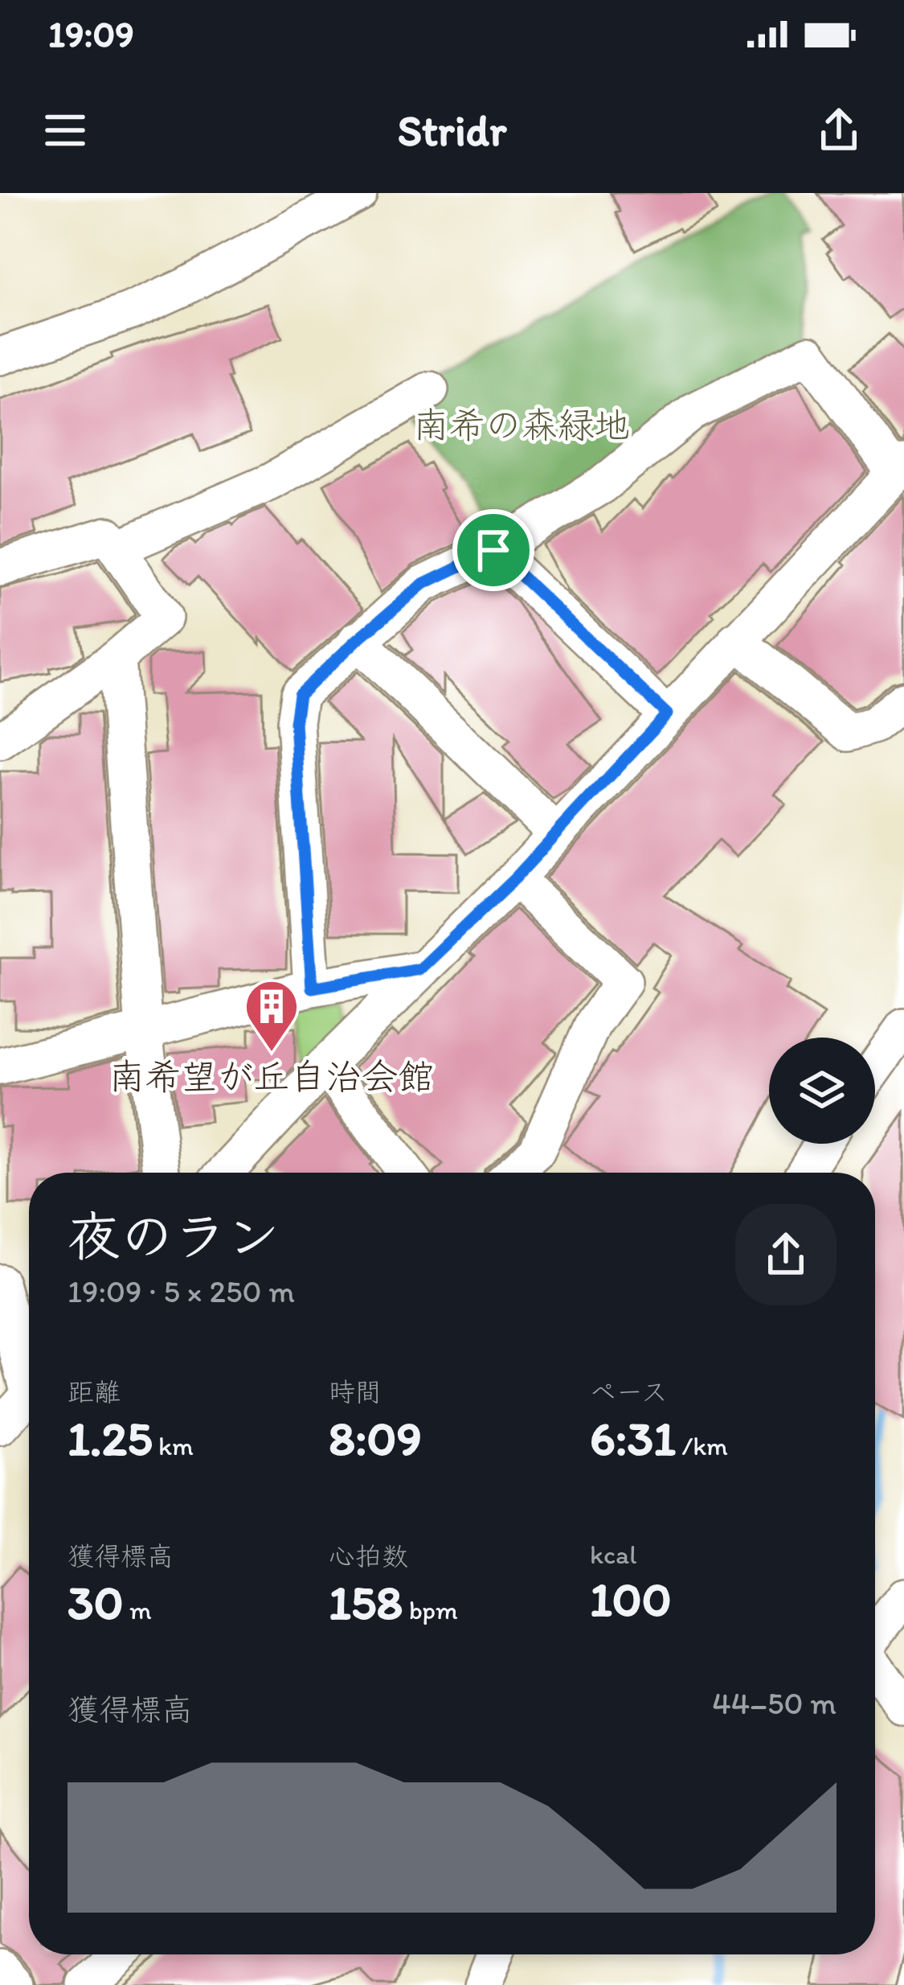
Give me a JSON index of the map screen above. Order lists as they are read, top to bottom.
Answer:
{
  "parks": ["南希の森緑地"],
  "places": {
    "building": ["南希望が丘自治会館"]
  },
  "page": {
    "status": "19:09",
    "header": "Stridr",
    "heading": ["夜のラン", "19:09 · 5 × 250 m"],
    "stats": [
      ["距離", "1.25 km"],
      ["時間", "8:09"],
      ["ペース", "6:31 /km"],
      ["獲得標高", "30 m"],
      ["心拍数", "158 bpm"],
      ["kcal", "100"]
    ],
    "chart": ["獲得標高", "44–50 m"]
  }
}
